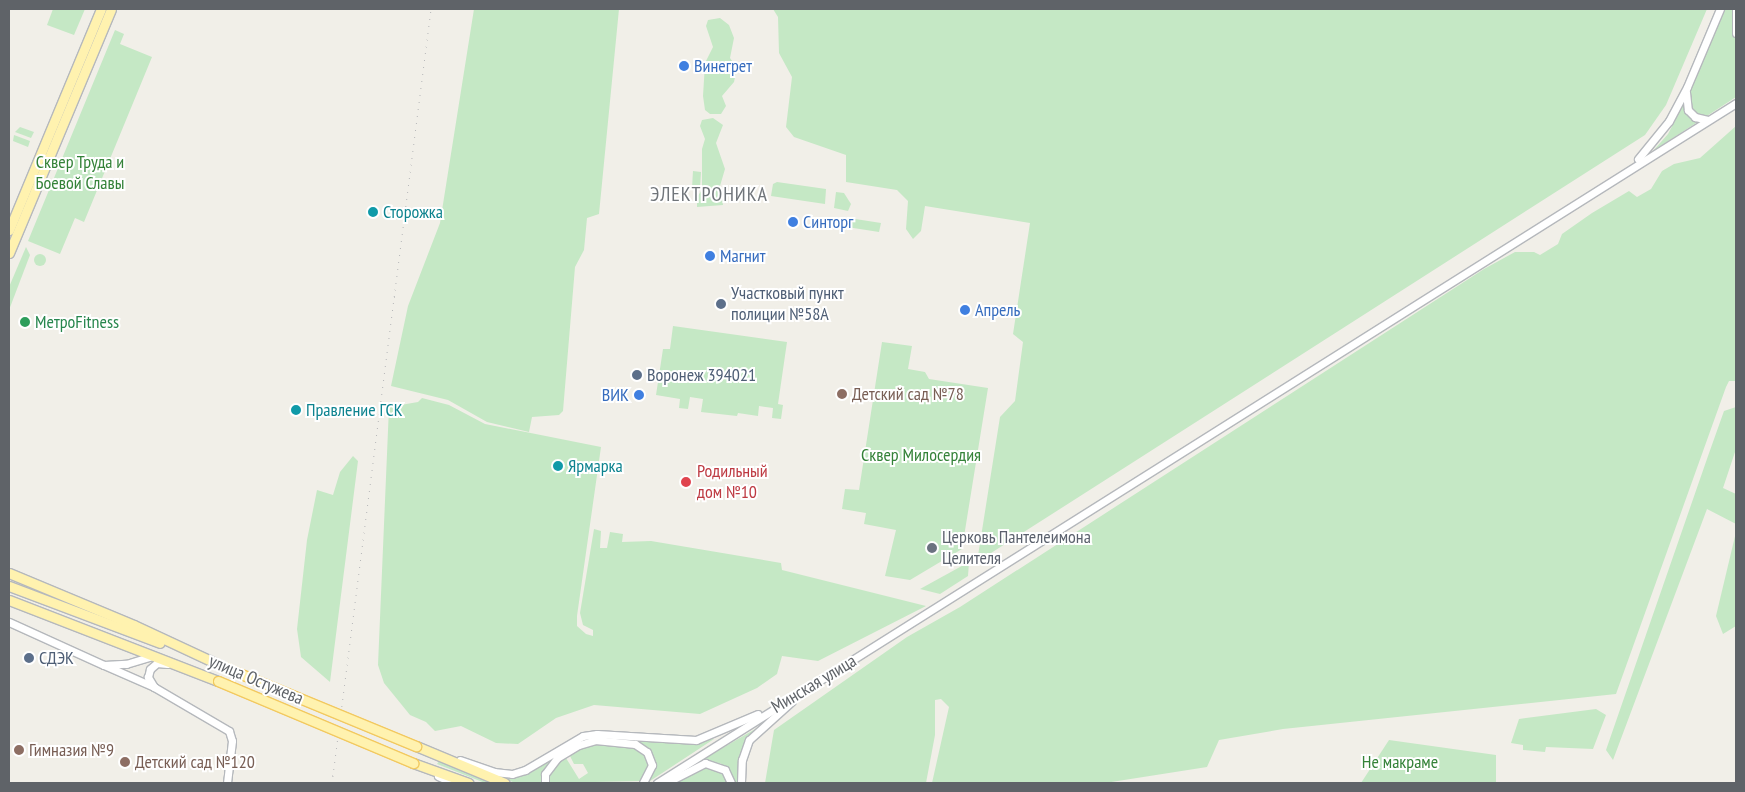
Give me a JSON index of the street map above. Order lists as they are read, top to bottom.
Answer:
{
  "streets": {
    "main road": ["улица Остужева"],
    "street": ["Минская улица"]
  },
  "districts": ["ЭЛЕКТРОНИКА"],
  "parks": ["Сквер Труда и Боевой Славы", "Сквер Милосердия", "Не макраме"],
  "places": [
    "Винегрет",
    "Сторожка",
    "Синторг",
    "Магнит",
    "Участковый пункт полиции №58А",
    "Апрель",
    "МетроFitness",
    "Воронеж 394021",
    "Детский сад №78",
    "ВИК",
    "Правление ГСК",
    "Ярмарка",
    "Родильный дом №10",
    "Церковь Пантелеимона Целителя",
    "СДЭК",
    "Гимназия №9",
    "Детский сад №120"
  ]
}
